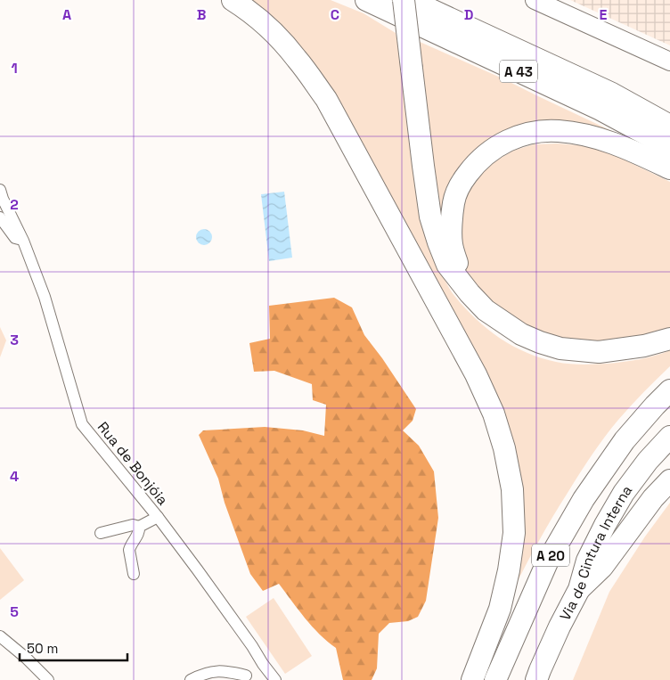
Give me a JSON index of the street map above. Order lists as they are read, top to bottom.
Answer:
{
  "streets": {
    "highway": ["A 43", "Via de Cintura Interna", "A 20"],
    "street": ["Rua de Bonjóia"]
  },
  "scale_bar": "50 m",
  "grid": {
    "columns": [
      "A",
      "B",
      "C",
      "D",
      "E"
    ],
    "rows": [
      "1",
      "2",
      "3",
      "4",
      "5"
    ]
  }
}
